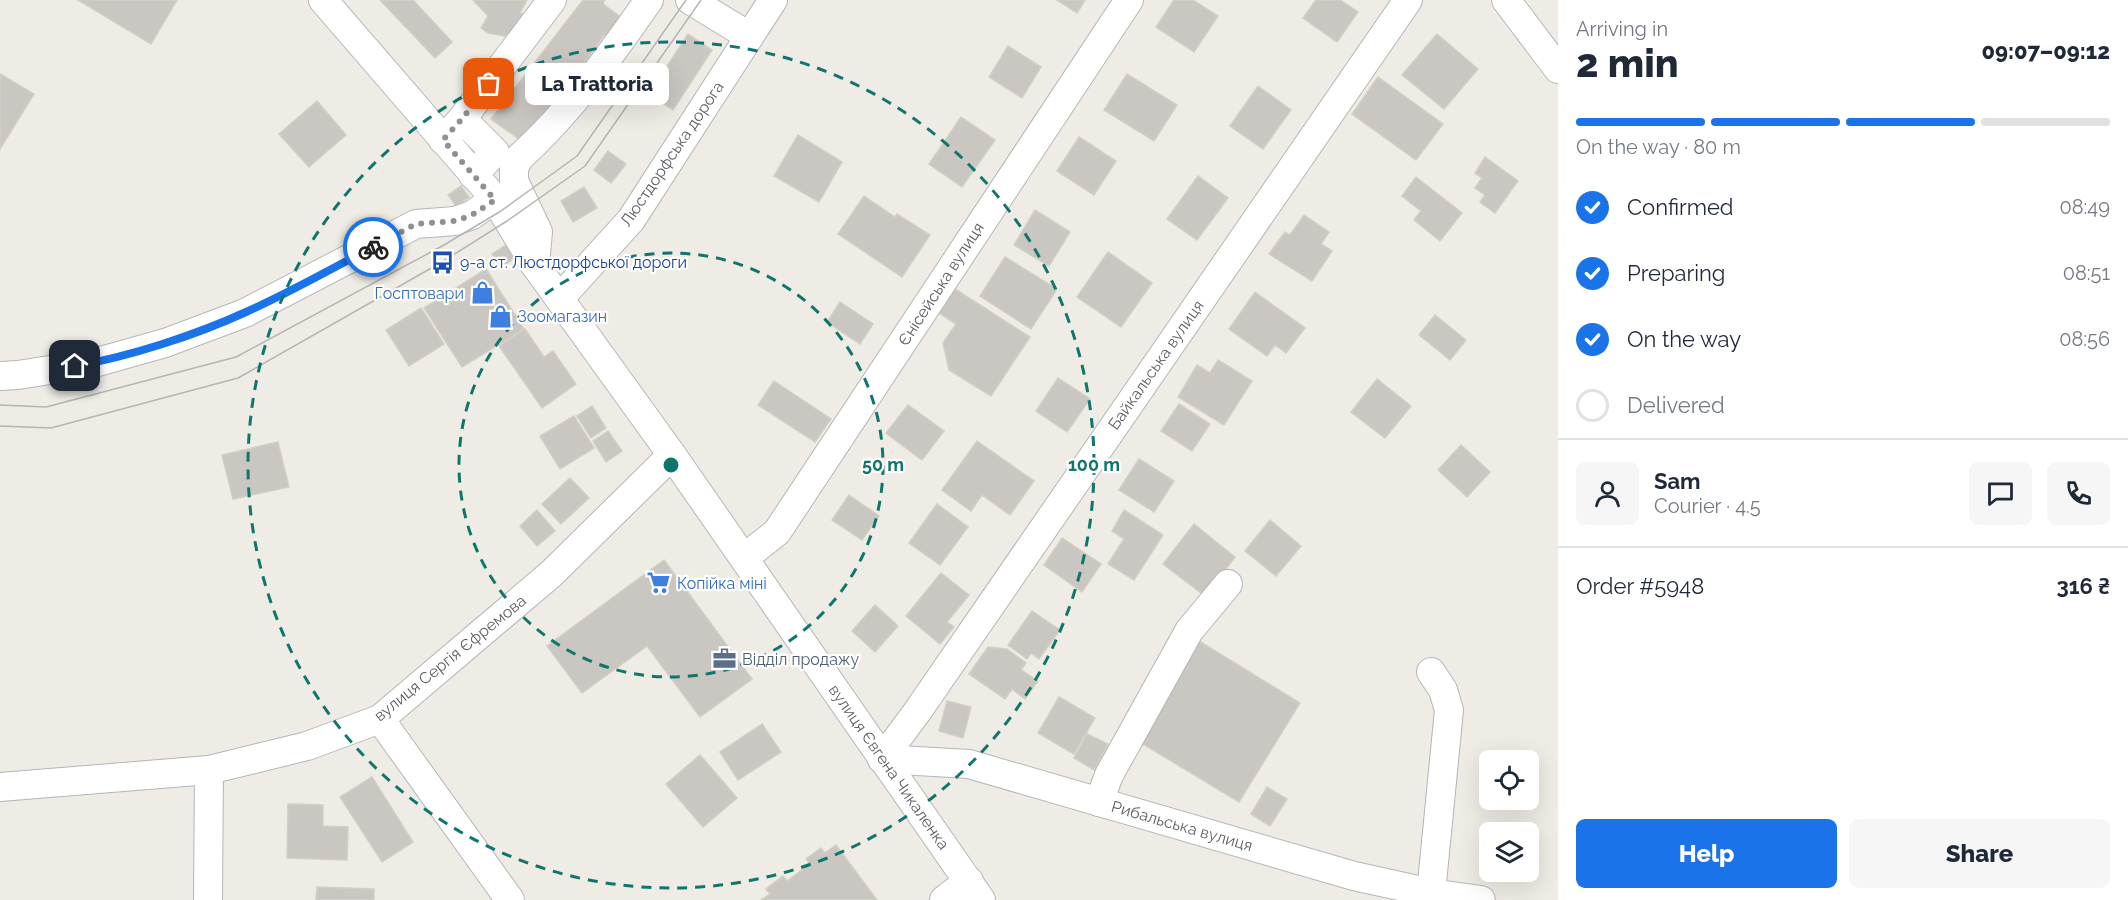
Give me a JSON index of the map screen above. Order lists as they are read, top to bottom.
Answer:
{
  "streets": {
    "street": [
      "Люстдорфська дорога",
      "Єнісейська вулиця",
      "Байкальська вулиця",
      "вулиця Сергія Єфремова",
      "вулиця Євгена Чикаленка",
      "Рибальська вулиця"
    ]
  },
  "crossings": [
    ["Люстдорфська дорога", "вулиця Євгена Чикаленка"],
    ["Єнісейська вулиця", "вулиця Євгена Чикаленка"],
    ["Байкальська вулиця", "вулиця Євгена Чикаленка"],
    ["Байкальська вулиця", "Рибальська вулиця"],
    ["вулиця Сергія Єфремова", "вулиця Євгена Чикаленка"],
    ["вулиця Євгена Чикаленка", "Рибальська вулиця"]
  ],
  "places": {
    "other": ["La Trattoria"],
    "bus stop": ["9-а ст. Люстдорфської дороги"],
    "shop": ["Госптовари", "Зоомагазин"],
    "supermarket": ["Копійка міні"],
    "office": ["Відділ продажу"]
  },
  "page": {
    "heading": ["2 min", "Arriving in", "09:07–09:12"],
    "panel": [
      "Sam",
      "Courier · 4.5",
      "Order #5948",
      "316 ₴"
    ],
    "bubble": "La Trattoria",
    "bar": "On the way · 80 m",
    "list": [
      ["Confirmed", "08:49"],
      ["Preparing", "08:51"],
      ["On the way", "08:56"],
      "Delivered"
    ],
    "buttons": ["Help", "Share"]
  },
  "rings": ["50 m", "100 m"]
}
